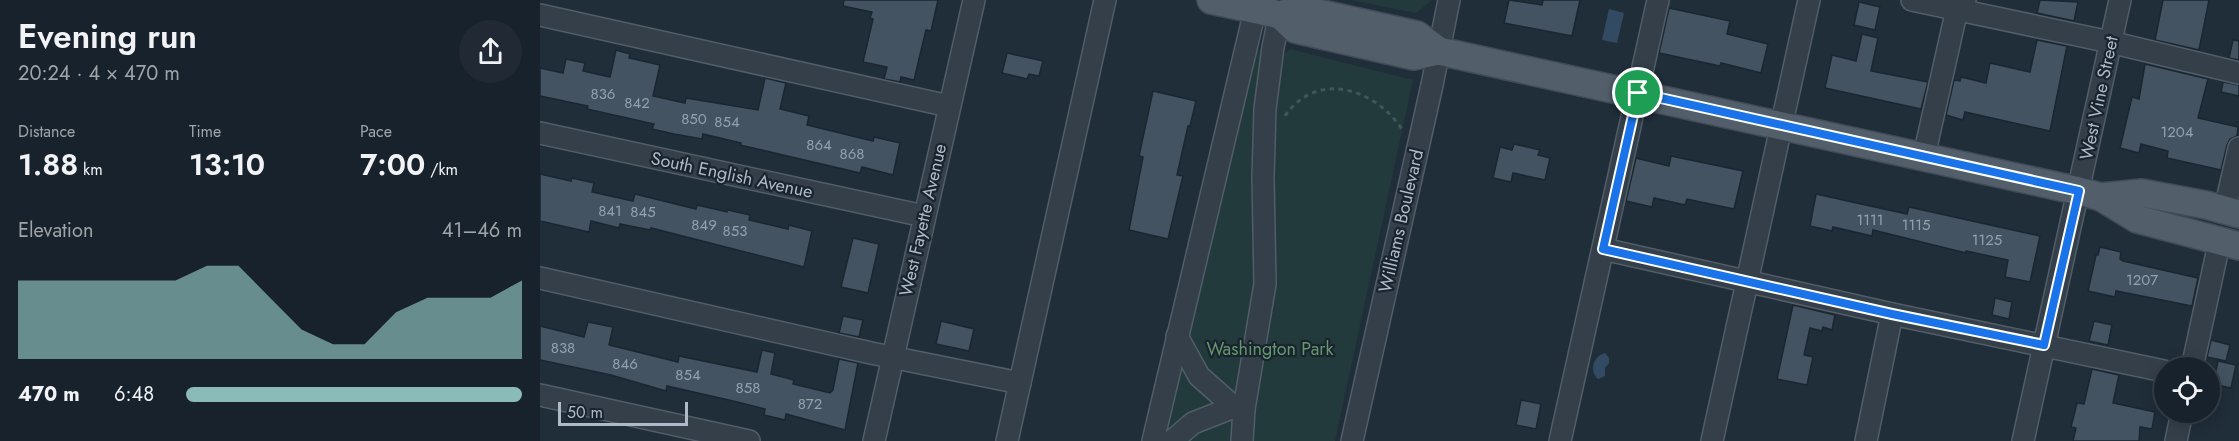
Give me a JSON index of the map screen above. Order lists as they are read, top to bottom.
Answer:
{
  "streets": {
    "street": [
      "West Vine Street",
      "South English Avenue",
      "West Fayette Avenue",
      "Williams Boulevard"
    ]
  },
  "crossings": [
    ["South English Avenue", "West Fayette Avenue"]
  ],
  "parks": ["Washington Park"],
  "house_numbers": [
    "836",
    "842",
    "850",
    "854",
    "1204",
    "864",
    "868",
    "841",
    "845",
    "1111",
    "849",
    "1115",
    "853",
    "1125",
    "1207",
    "838",
    "846",
    "854",
    "858",
    "872"
  ],
  "scale_bar": "50 m",
  "page": {
    "heading": ["Evening run", "20:24 · 4 × 470 m"],
    "stats": [
      ["Distance", "1.88 km"],
      ["Time", "13:10"],
      ["Pace", "7:00 /km"]
    ],
    "chart": ["Elevation", "41–46 m"],
    "list": [
      {
        "name": "470 m",
        "note": "6:48"
      }
    ],
    "scale": "50 m"
  }
}
